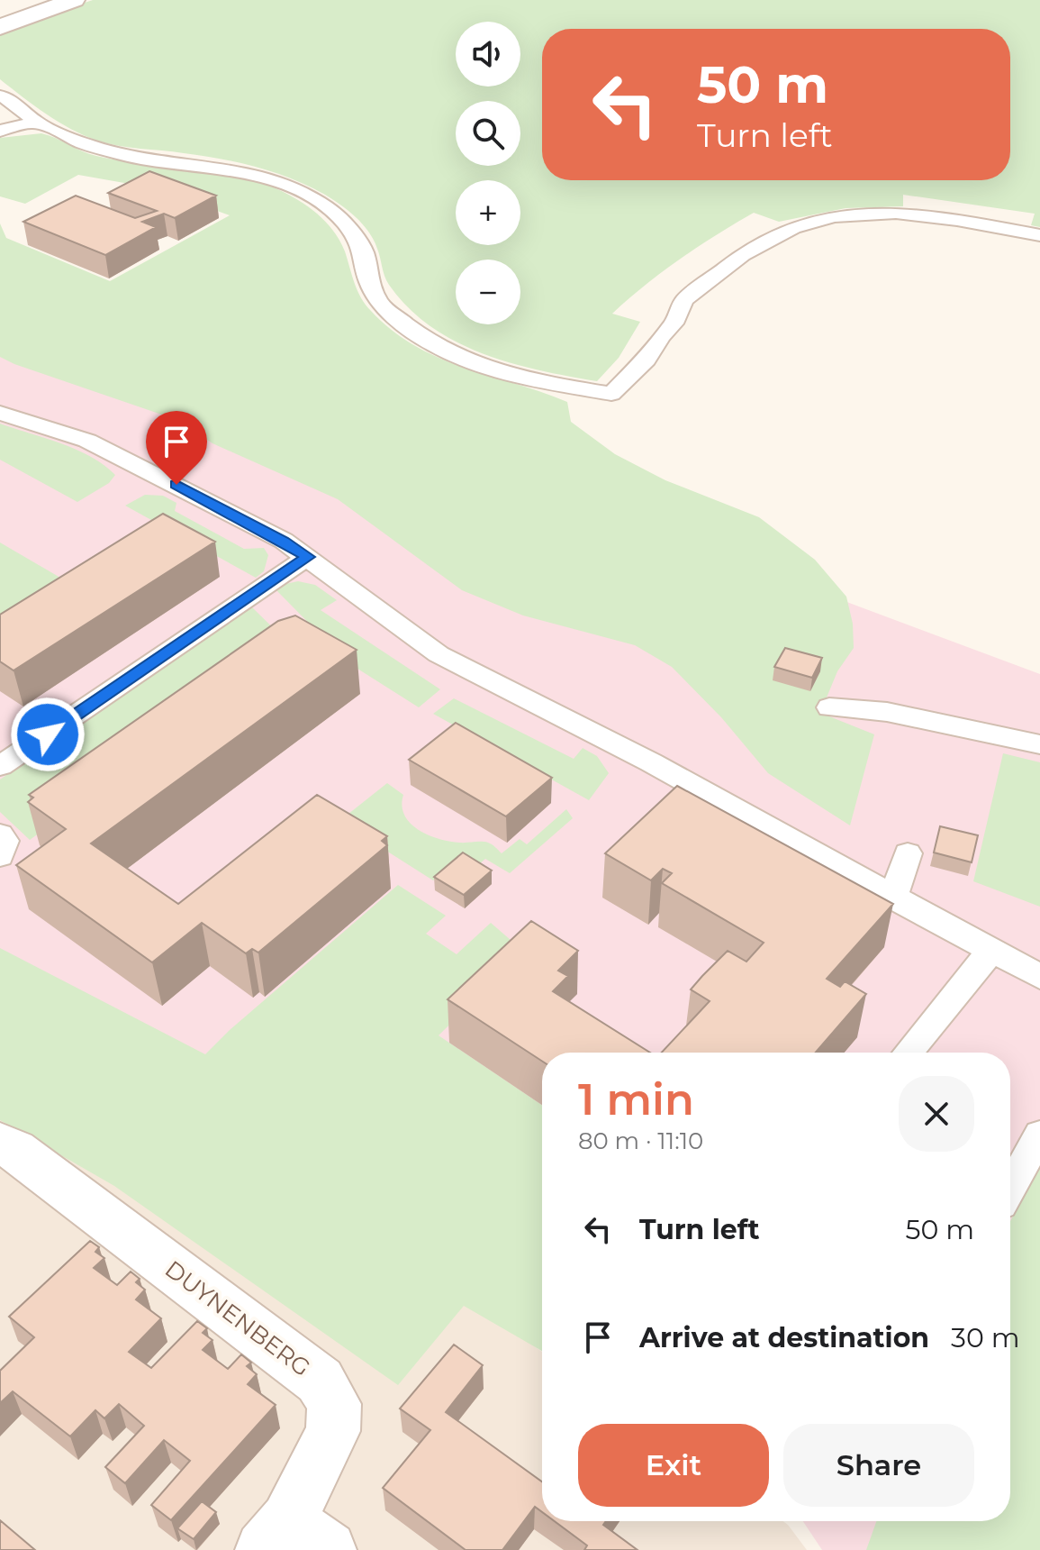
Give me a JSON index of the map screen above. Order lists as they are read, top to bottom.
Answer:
{
  "streets": {
    "street": ["DUYNENBERG"]
  },
  "page": {
    "map_buttons": ["+", "−"],
    "turn": ["50 m", "Turn left"],
    "heading": ["1 min", "80 m · 11:10"],
    "list": [
      {
        "name": "Turn left",
        "value": "50 m"
      },
      {
        "name": "Arrive at destination",
        "value": "30 m"
      }
    ],
    "buttons": ["Exit", "Share"]
  }
}
